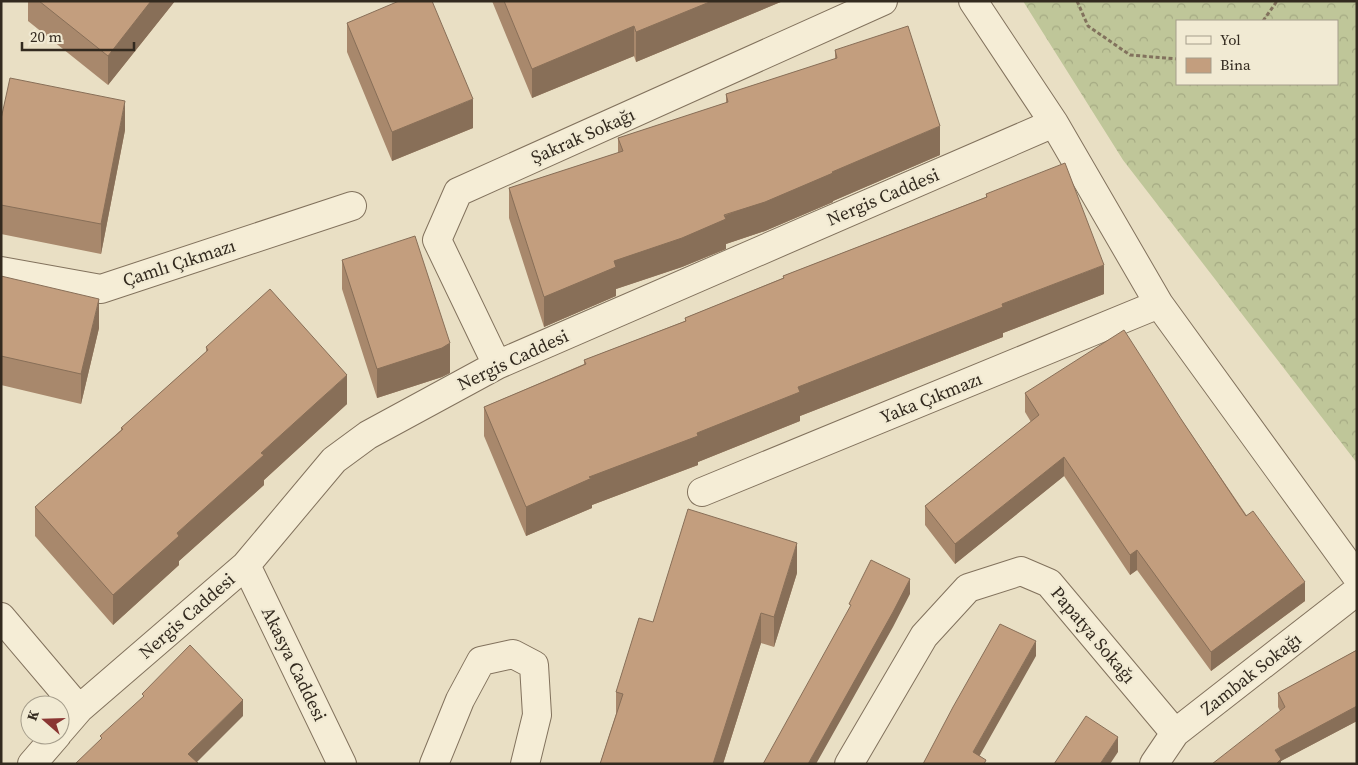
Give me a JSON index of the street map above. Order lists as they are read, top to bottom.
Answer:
{
  "streets": {
    "street": [
      "Şakrak Sokağı",
      "Nergis Caddesi",
      "Çamlı Çıkmazı",
      "Yaka Çıkmazı",
      "Papatya Sokağı",
      "Akasya Caddesi",
      "Zambak Sokağı"
    ]
  },
  "crossings": [
    ["Şakrak Sokağı", "Nergis Caddesi"],
    ["Nergis Caddesi", "Akasya Caddesi"],
    ["Papatya Sokağı", "Zambak Sokağı"]
  ],
  "legend": ["Yol", "Bina"],
  "scale_bar": "20 m",
  "north": "left"
}
